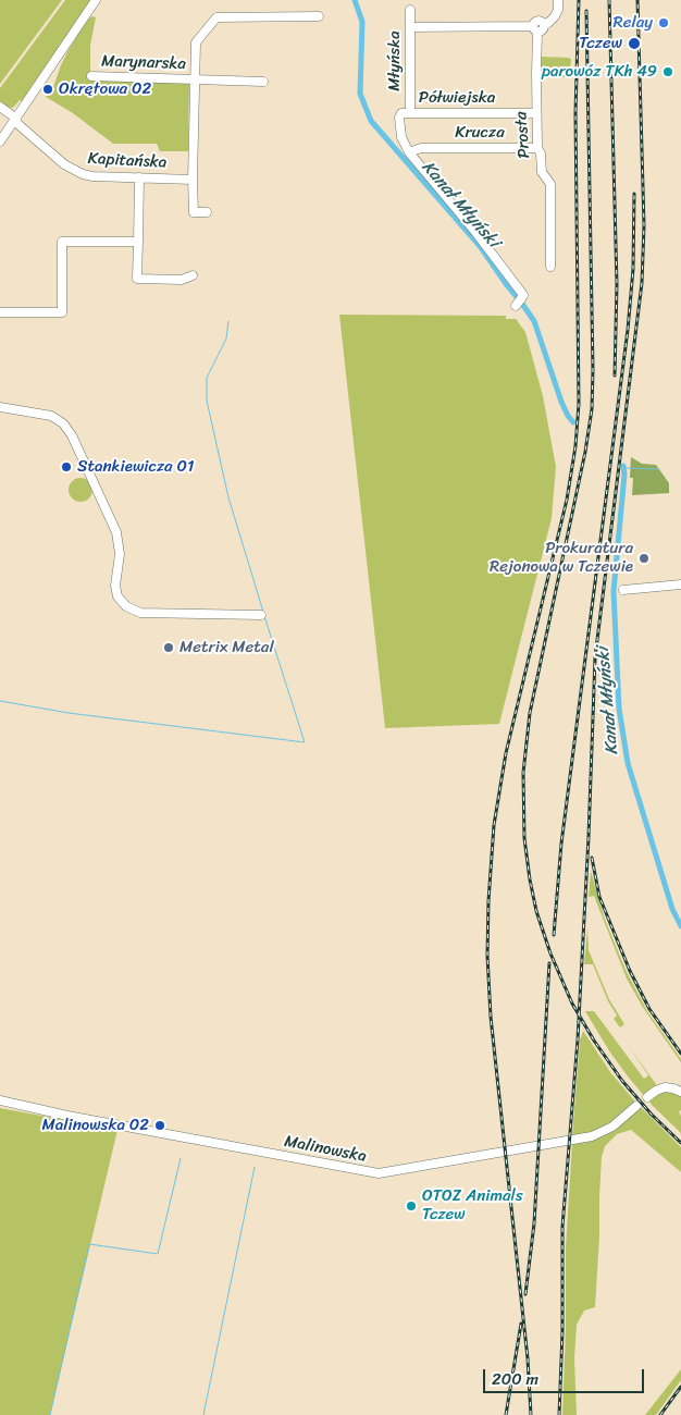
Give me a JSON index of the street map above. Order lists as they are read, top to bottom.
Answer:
{
  "streets": {
    "street": [
      "Młyńska",
      "Marynarska",
      "Półwiejska",
      "Krucza",
      "Prosta",
      "Kapitańska",
      "Malinowska"
    ]
  },
  "crossings": [
    ["Młyńska", "Półwiejska"],
    ["Półwiejska", "Prosta"],
    ["Krucza", "Prosta"]
  ],
  "water": ["Kanał Młyński"],
  "places": [
    "Relay",
    "Tczew",
    "parowóz TKh 49",
    "Okrętowa 02",
    "Stankiewicza 01",
    "Prokuratura Rejonowa w Tczewie",
    "Metrix Metal",
    "Malinowska 02",
    "OTOZ Animals Tczew"
  ],
  "scale_bar": "200 m"
}
